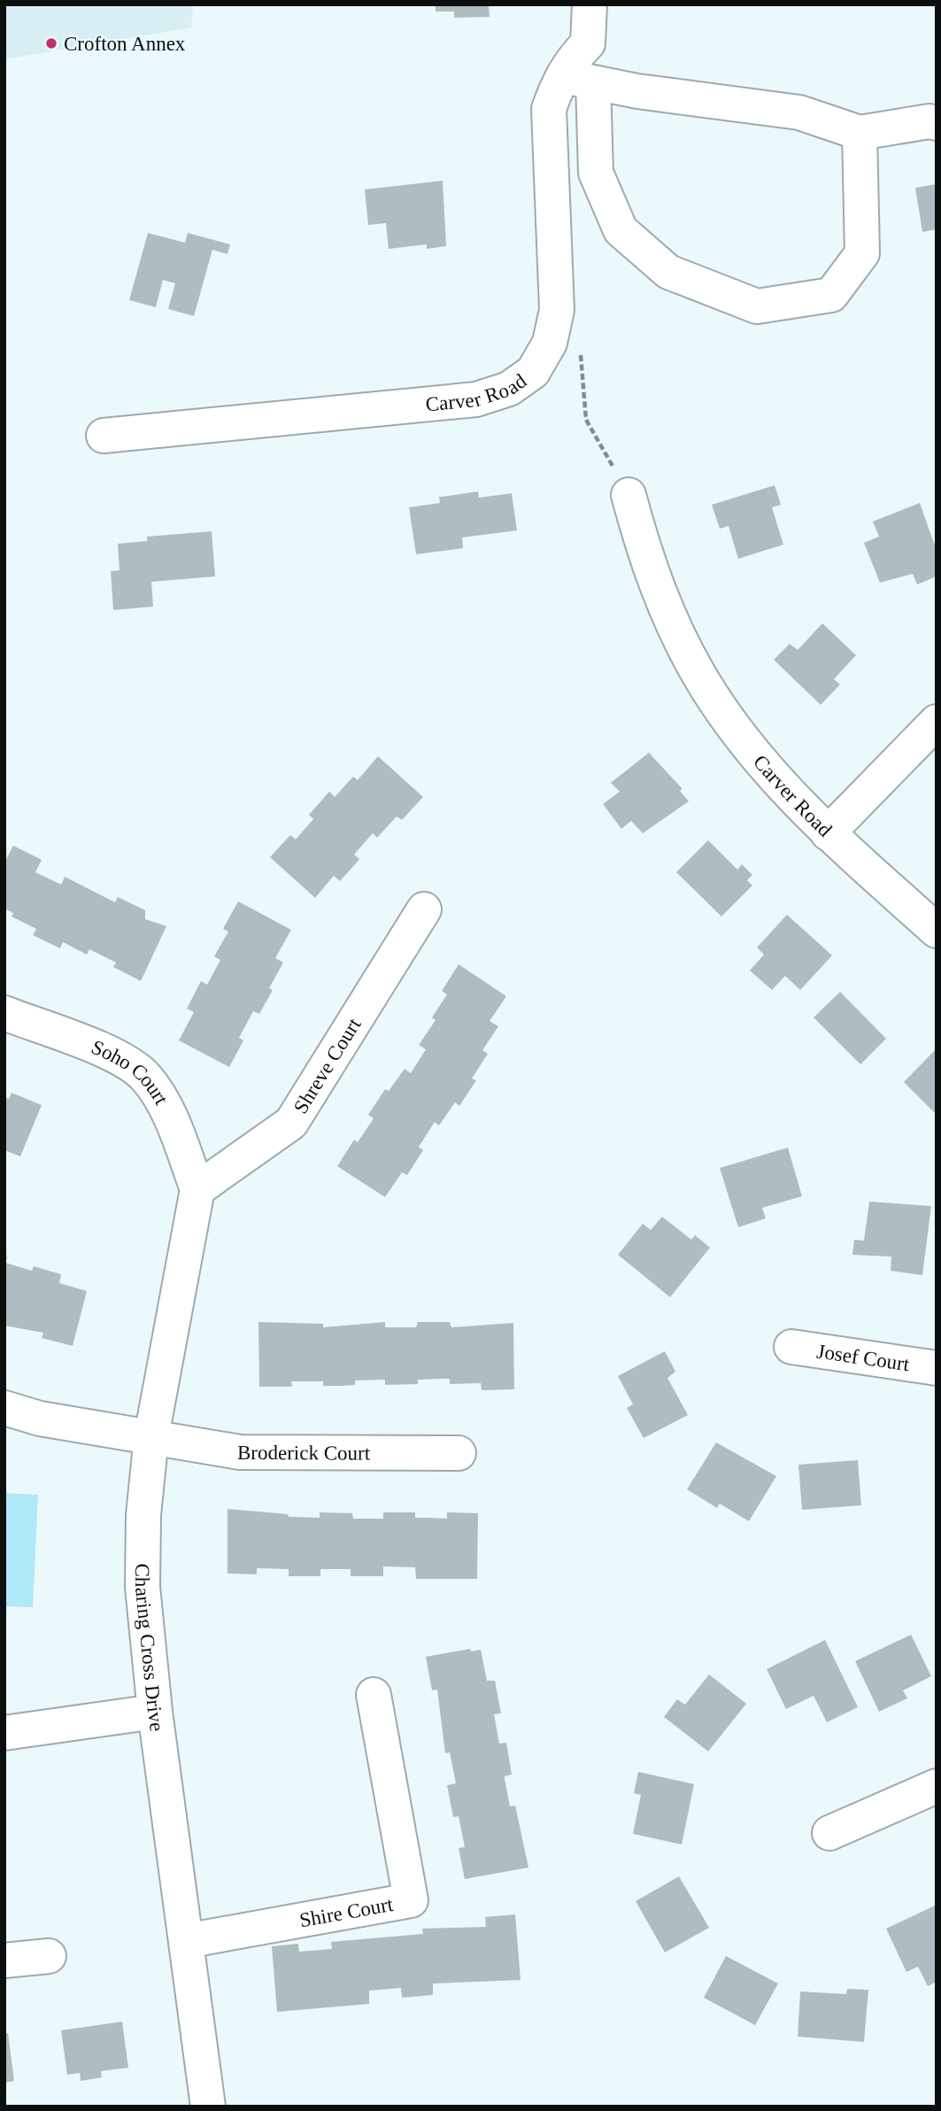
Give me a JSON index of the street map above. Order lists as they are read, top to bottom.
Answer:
{
  "streets": {
    "street": [
      "Carver Road",
      "Shreve Court",
      "Soho Court",
      "Josef Court",
      "Broderick Court",
      "Charing Cross Drive",
      "Shire Court"
    ]
  },
  "crossings": [
    ["Shreve Court", "Soho Court"],
    ["Shreve Court", "Charing Cross Drive"],
    ["Soho Court", "Charing Cross Drive"],
    ["Broderick Court", "Charing Cross Drive"],
    ["Charing Cross Drive", "Shire Court"]
  ],
  "places": ["Crofton Annex"]
}
